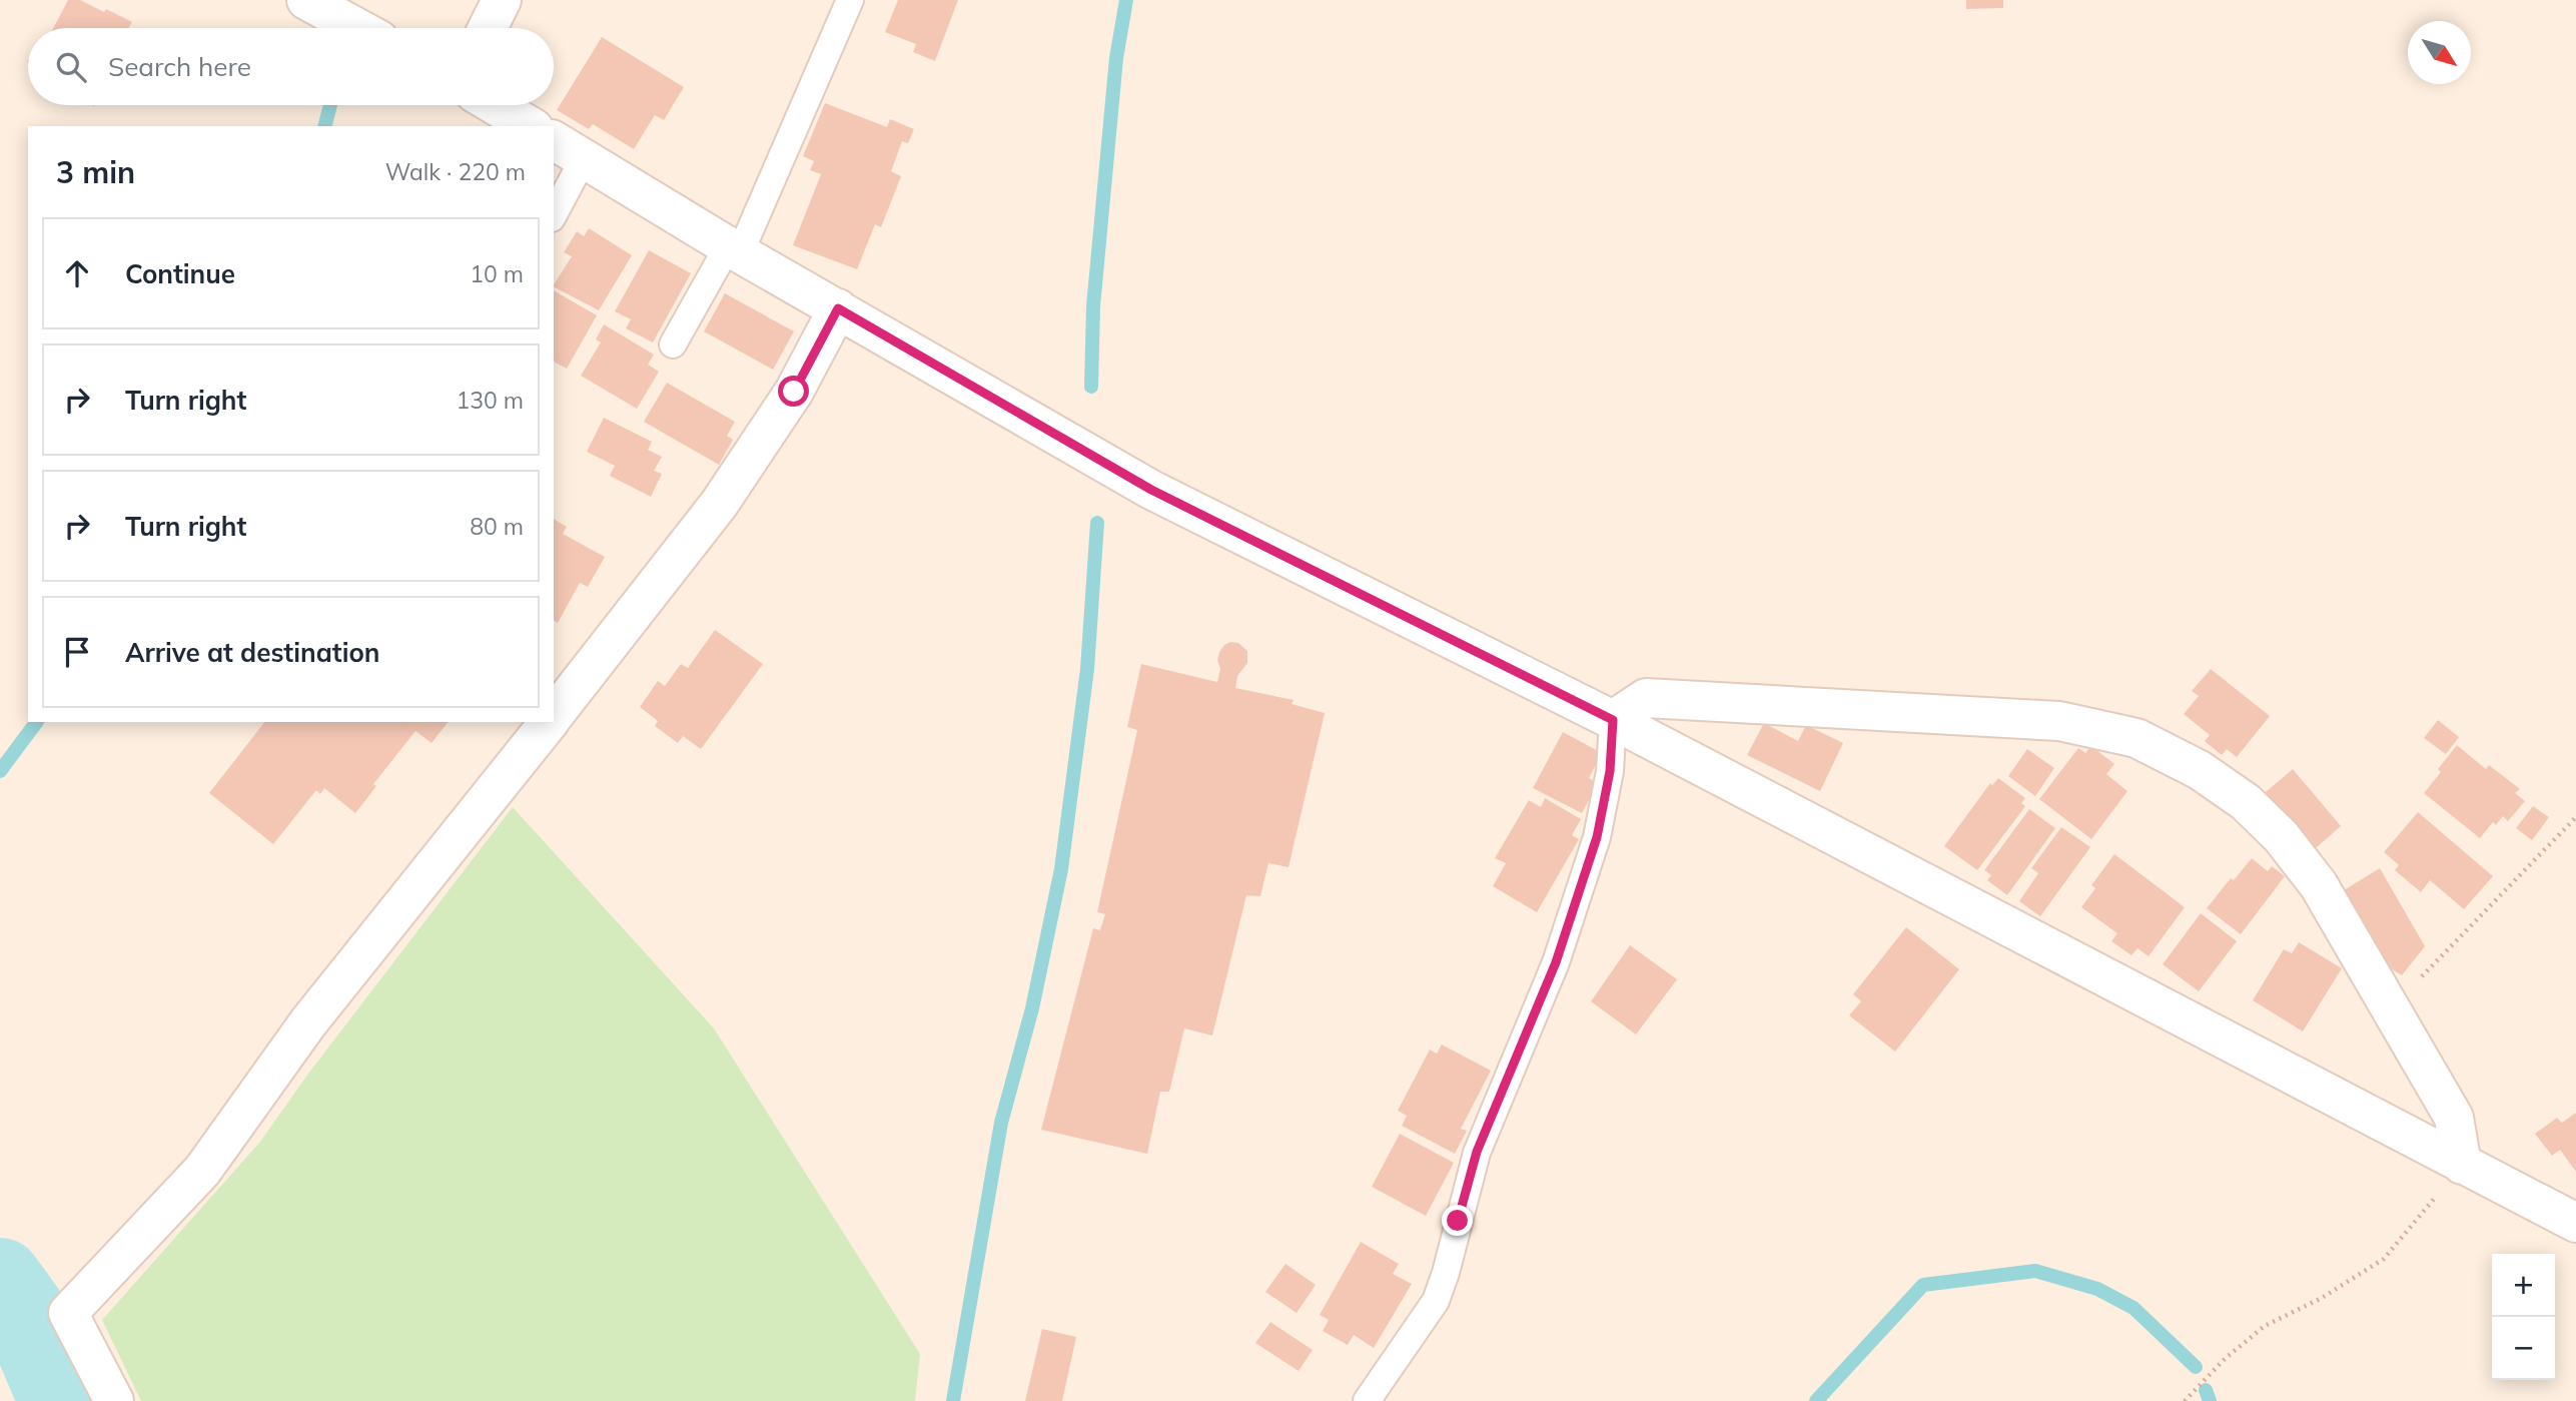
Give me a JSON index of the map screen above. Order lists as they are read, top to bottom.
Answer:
{
  "north": "bottom right",
  "page": {
    "search": "Search here",
    "heading": ["3 min", "Walk · 220 m"],
    "list": [
      ["Continue", "10 m"],
      ["Turn right", "130 m"],
      ["Turn right", "80 m"],
      "Arrive at destination"
    ],
    "map_buttons": ["+", "−"]
  }
}
